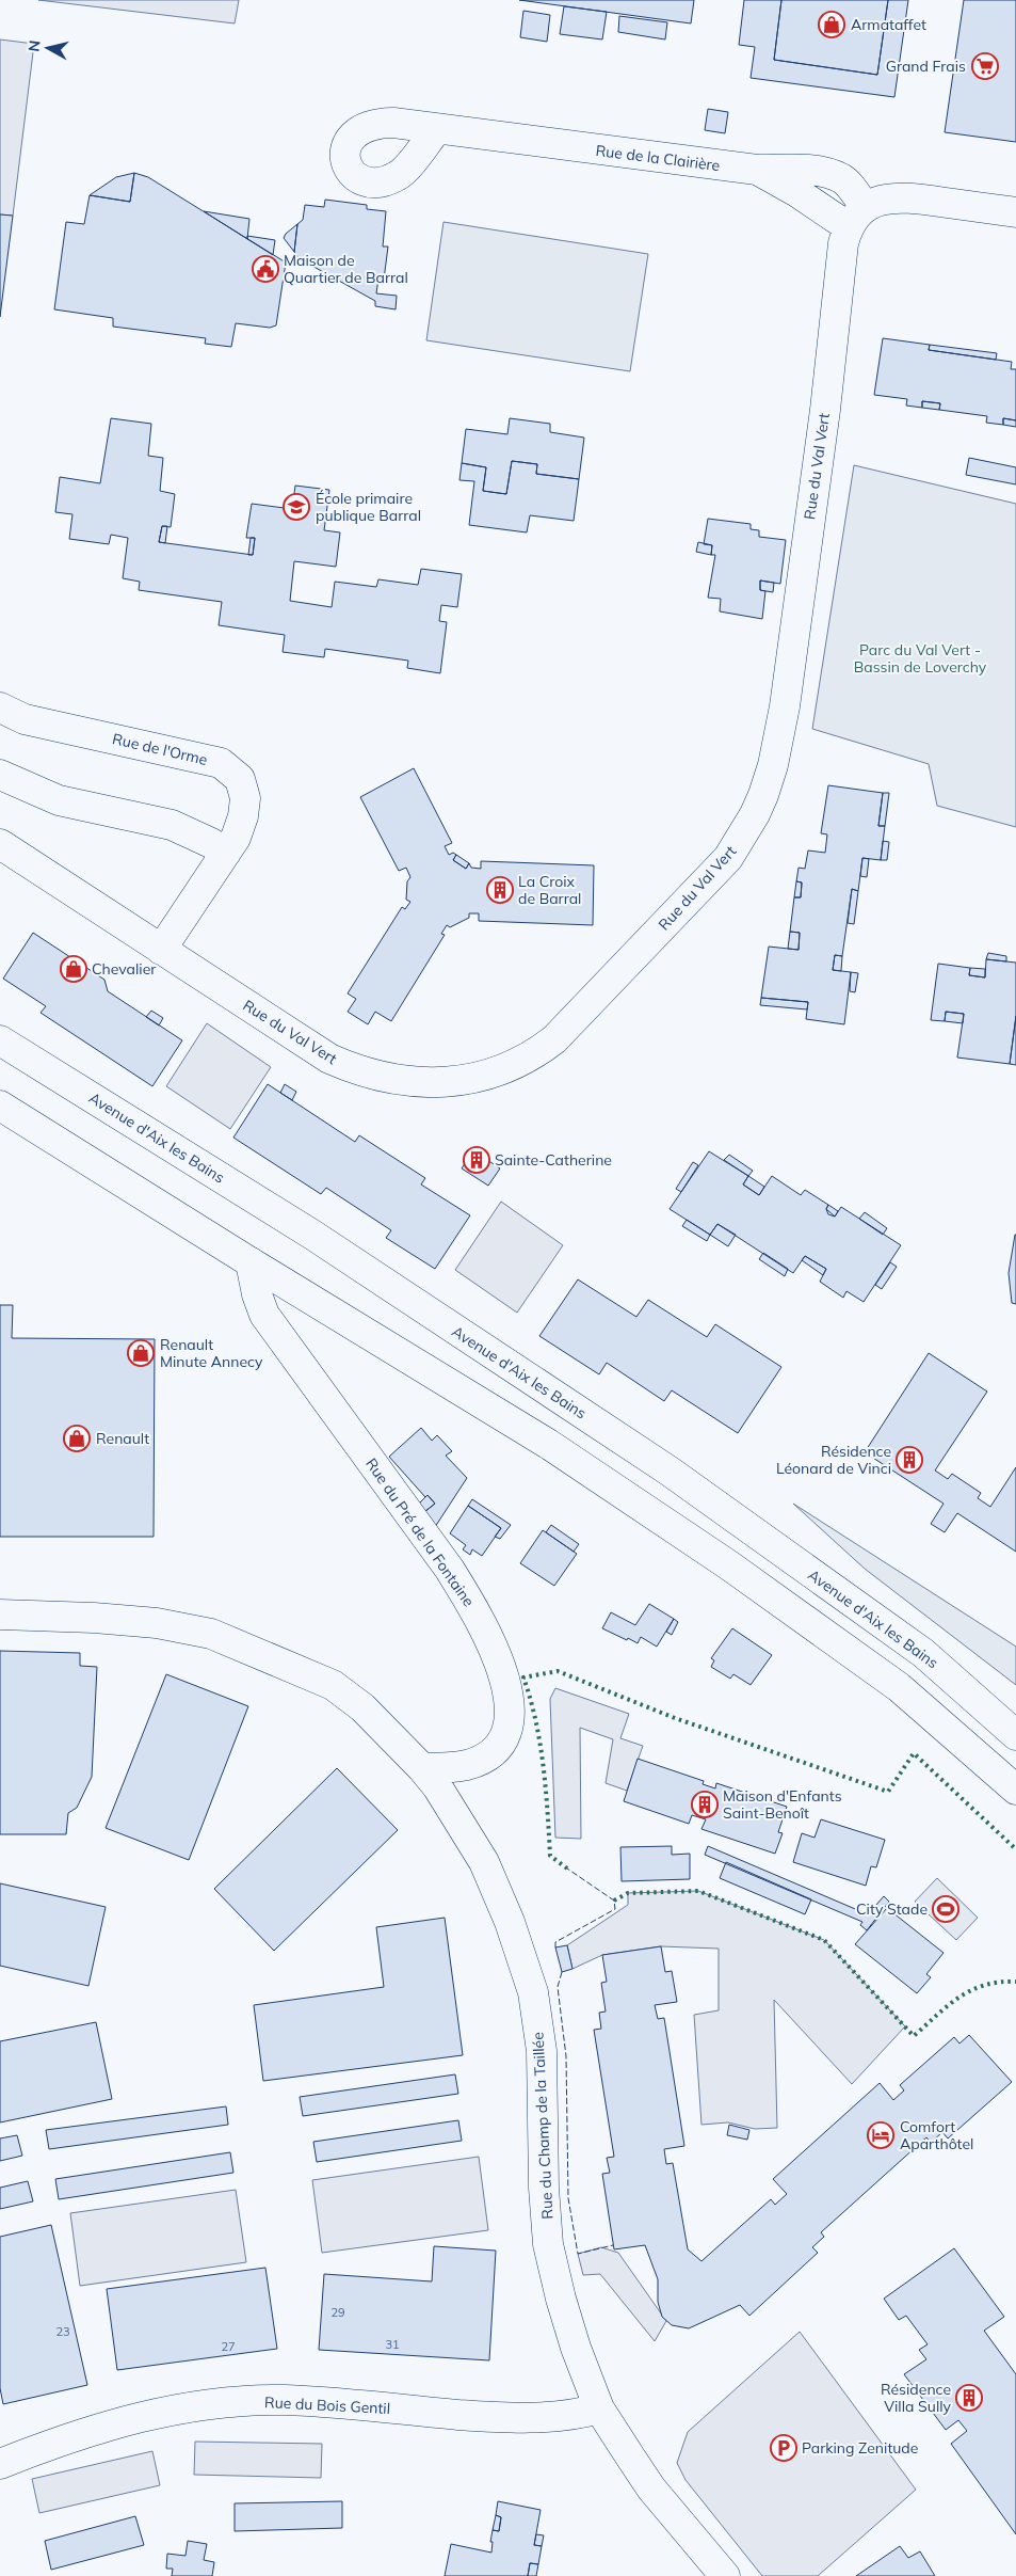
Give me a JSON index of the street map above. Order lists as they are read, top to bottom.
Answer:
{
  "streets": {
    "street": [
      "Rue de la Clairière",
      "Rue du Val Vert",
      "Rue de l'Orme",
      "Avenue d'Aix les Bains",
      "Rue du Pré de la Fontaine",
      "Rue du Champ de la Taillée",
      "Rue du Bois Gentil"
    ]
  },
  "crossings": [
    ["Rue de la Clairière", "Rue du Val Vert"],
    ["Rue du Val Vert", "Rue de l'Orme"],
    ["Rue du Pré de la Fontaine", "Rue du Champ de la Taillée"],
    ["Rue du Champ de la Taillée", "Rue du Bois Gentil"]
  ],
  "parks": ["Parc du Val Vert - Bassin de Loverchy"],
  "places": {
    "shop": [
      "Armataffet",
      "Chevalier",
      "Renault Minute Annecy",
      "Renault"
    ],
    "supermarket": ["Grand Frais"],
    "public building": ["Maison de Quartier de Barral"],
    "school or university": ["École primaire publique Barral"],
    "building": [
      "La Croix de Barral",
      "Sainte-Catherine",
      "Résidence Léonard de Vinci",
      "Maison d'Enfants Saint-Benoît",
      "Résidence Villa Sully"
    ],
    "sports": ["City Stade"],
    "hotel": ["Comfort Aparthôtel"],
    "parking": ["Parking Zenitude"]
  },
  "house_numbers": [
    "29",
    "23",
    "31",
    "27"
  ],
  "north": "left"
}
